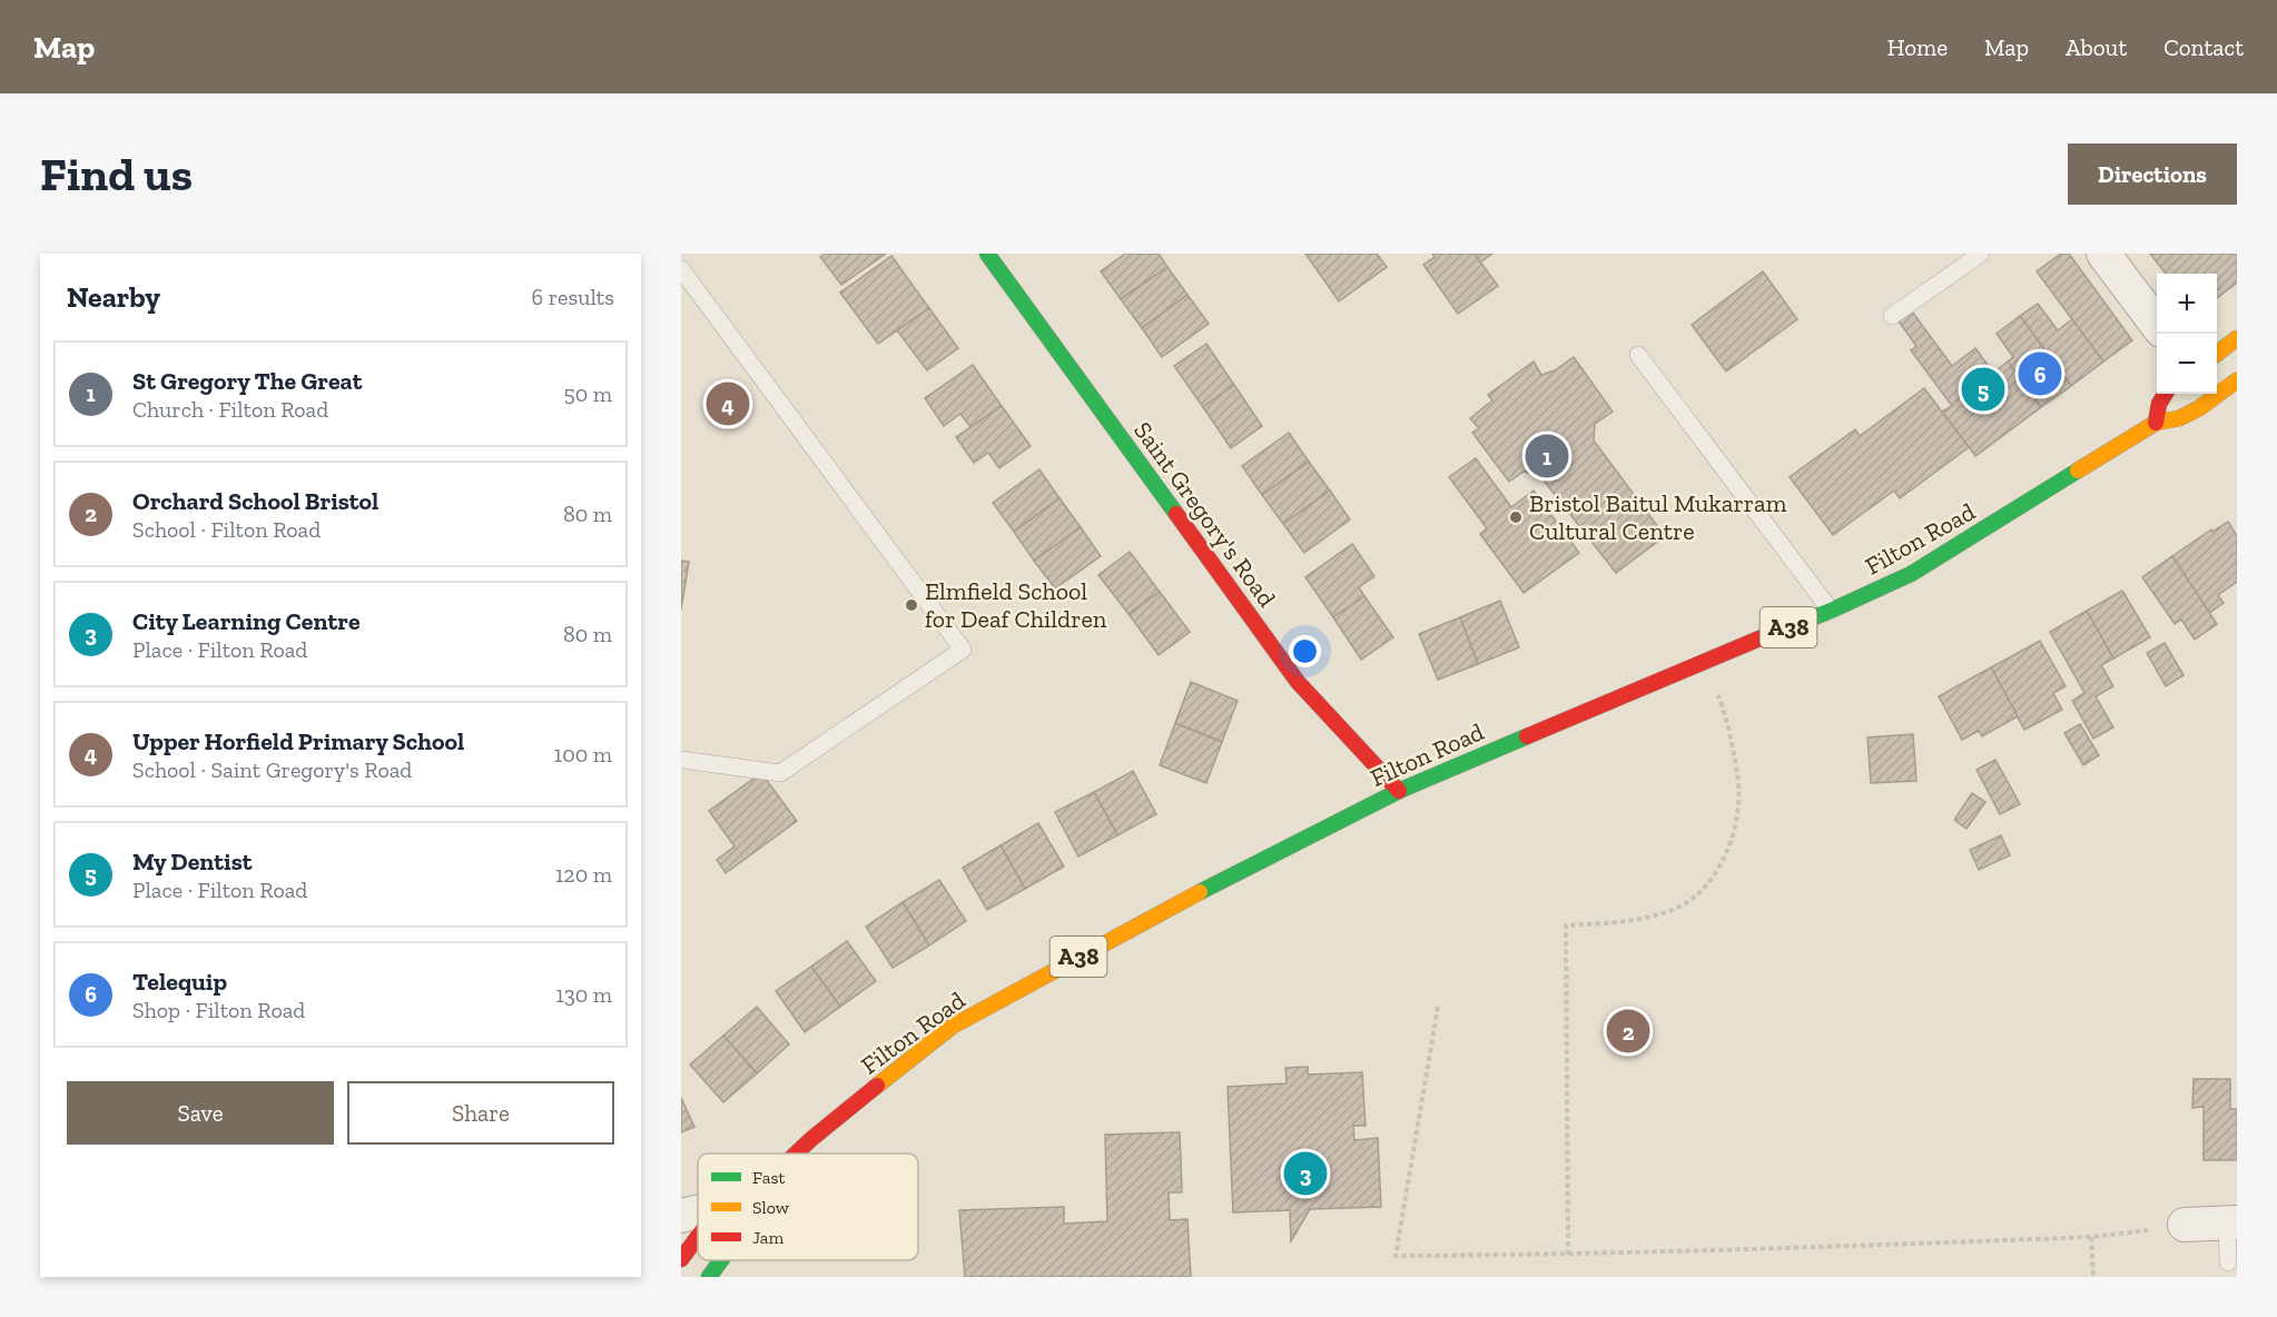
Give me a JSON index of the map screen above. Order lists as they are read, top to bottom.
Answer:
{
  "streets": {
    "main road": ["Saint Gregory's Road", "Filton Road", "A38"]
  },
  "crossings": [
    ["Saint Gregory's Road", "Filton Road"]
  ],
  "places": ["Bristol Baitul Mukarram Cultural Centre", "Elmfield School for Deaf Children"],
  "legend": ["Fast", "Slow", "Jam"],
  "page": {
    "header": "Map",
    "nav": [
      "Home",
      "Map",
      "About",
      "Contact"
    ],
    "buttons": [
      "Directions",
      ["Save", "Share"]
    ],
    "title": "Find us",
    "heading": ["Nearby", "6 results"],
    "map_buttons": ["+", "−"],
    "list": [
      {
        "mark": "1",
        "name": "St Gregory The Great",
        "note": "Church · Filton Road",
        "value": "50 m"
      },
      {
        "mark": "2",
        "name": "Orchard School Bristol",
        "note": "School · Filton Road",
        "value": "80 m"
      },
      {
        "mark": "3",
        "name": "City Learning Centre",
        "note": "Place · Filton Road",
        "value": "80 m"
      },
      {
        "mark": "4",
        "name": "Upper Horfield Primary School",
        "note": "School · Saint Gregory's Road",
        "value": "100 m"
      },
      {
        "mark": "5",
        "name": "My Dentist",
        "note": "Place · Filton Road",
        "value": "120 m"
      },
      {
        "mark": "6",
        "name": "Telequip",
        "note": "Shop · Filton Road",
        "value": "130 m"
      }
    ],
    "pins": [
      "6",
      "5",
      "4",
      "1",
      "2",
      "3"
    ]
  }
}
